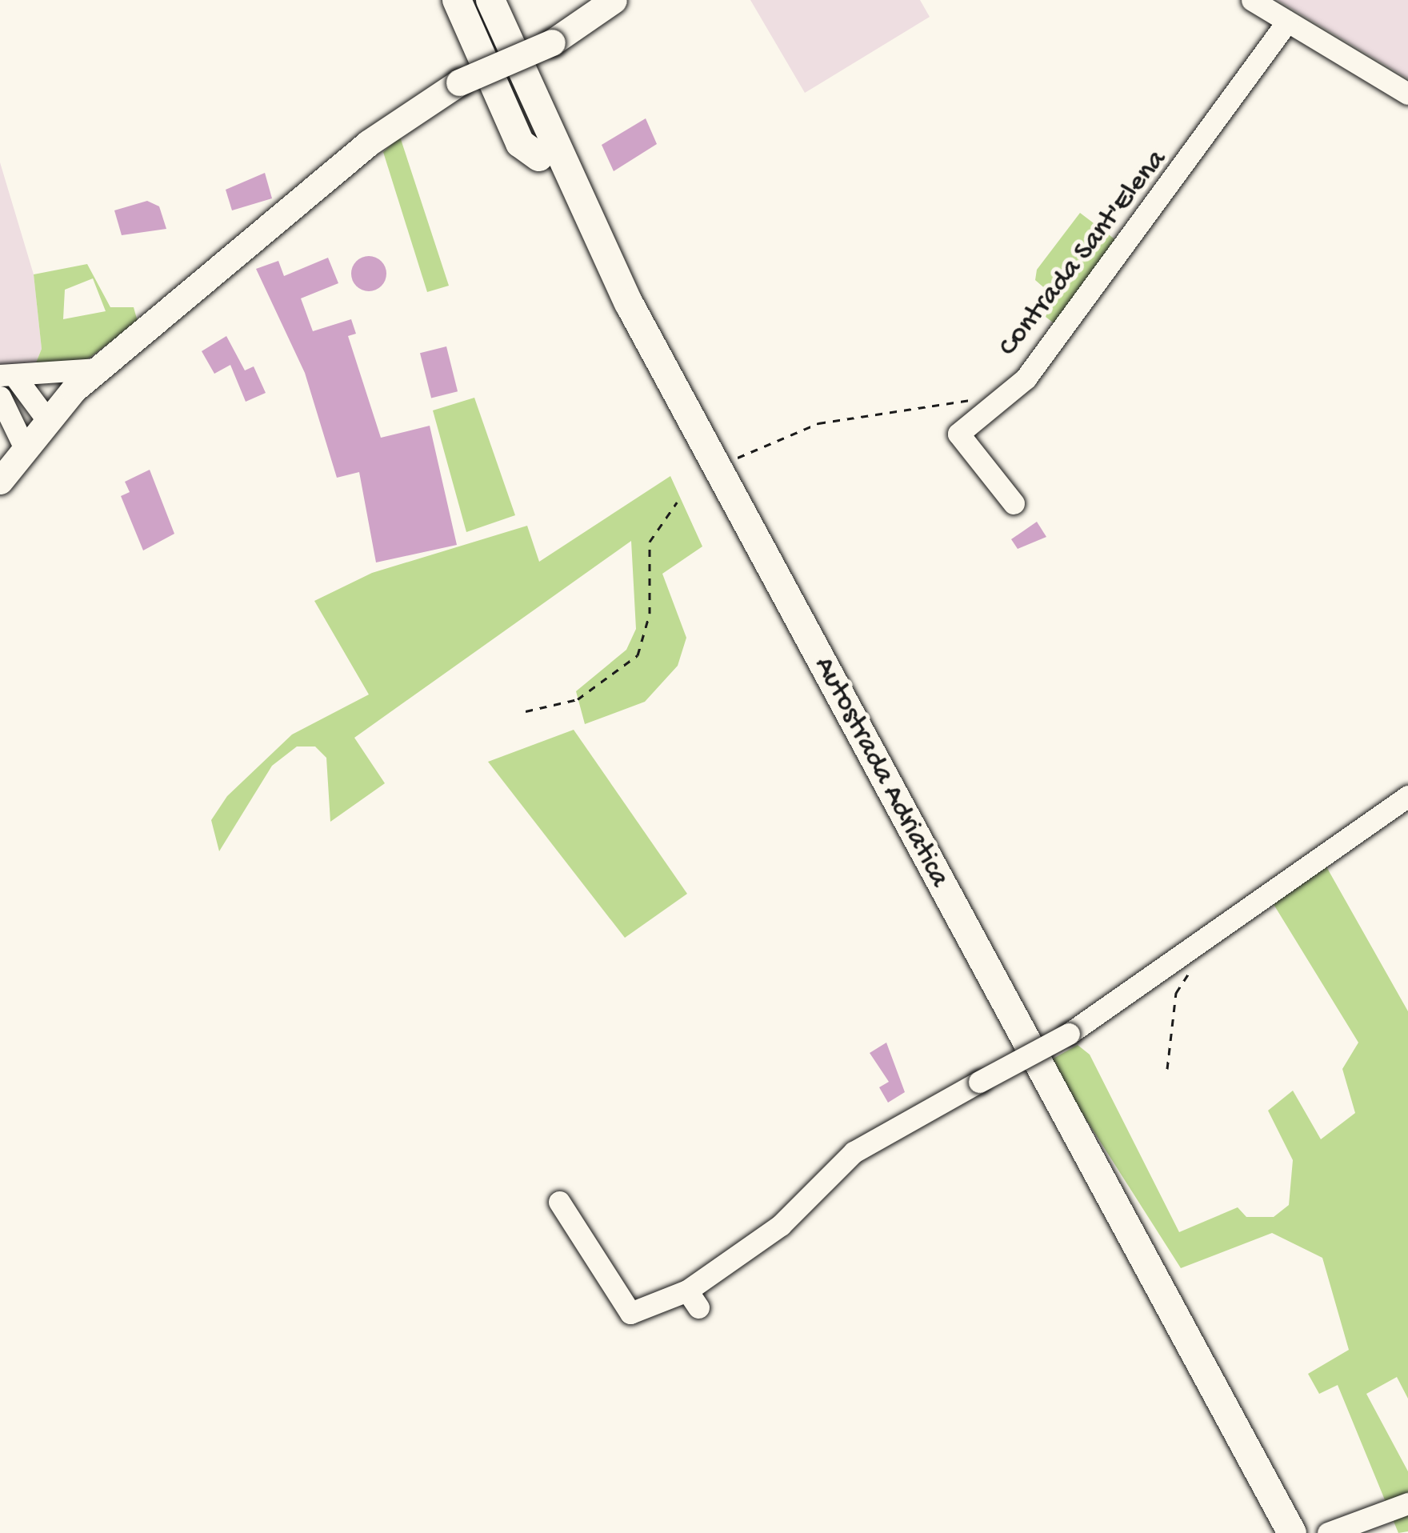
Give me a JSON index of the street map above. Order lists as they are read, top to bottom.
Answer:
{
  "streets": {
    "highway": ["Autostrada Adriatica"],
    "street": ["Contrada Sant'Elena"]
  }
}
